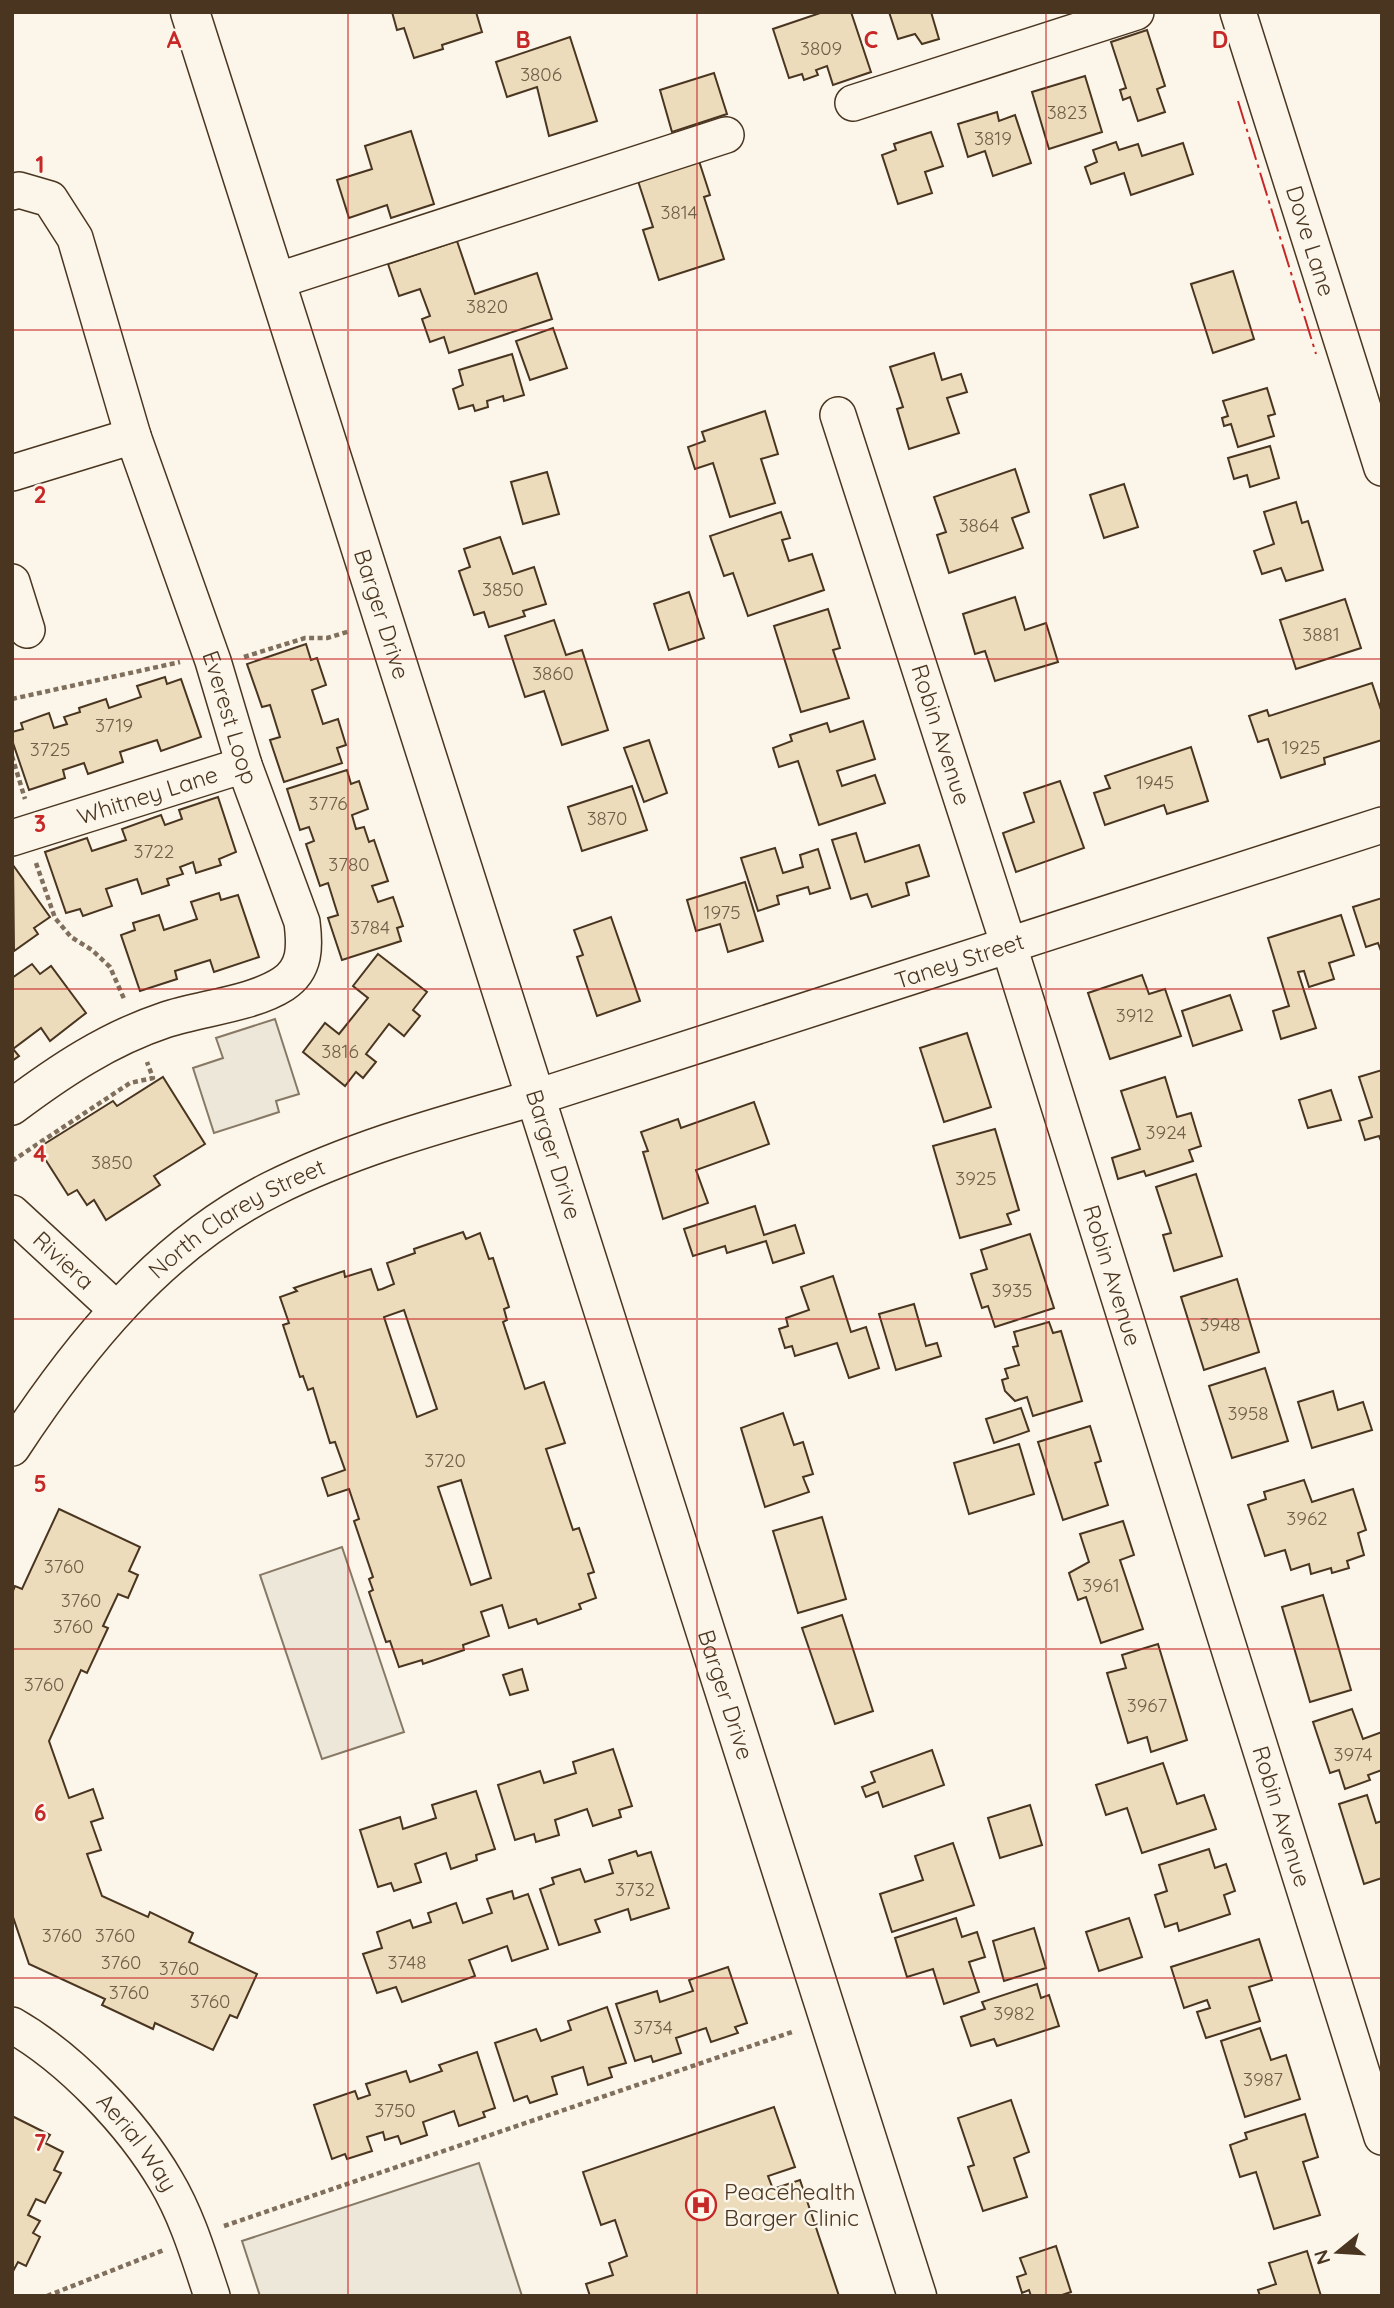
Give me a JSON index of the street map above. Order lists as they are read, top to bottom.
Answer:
{
  "streets": {
    "main road": ["Barger Drive"],
    "street": [
      "Dove Lane",
      "Everest Loop",
      "Robin Avenue",
      "Whitney Lane",
      "Taney Street",
      "North Clarey Street",
      "Riviera",
      "Aerial Way"
    ]
  },
  "crossings": [
    ["Barger Drive", "Taney Street"],
    ["Barger Drive", "North Clarey Street"],
    ["Everest Loop", "Whitney Lane"],
    ["Robin Avenue", "Taney Street"],
    ["Taney Street", "North Clarey Street"],
    ["North Clarey Street", "Riviera"]
  ],
  "places": {
    "hospital": ["Peacehealth Barger Clinic"]
  },
  "house_numbers": [
    "3809",
    "3806",
    "3823",
    "3819",
    "3814",
    "3820",
    "3864",
    "3850",
    "3881",
    "3860",
    "3719",
    "1925",
    "3725",
    "1945",
    "3776",
    "3870",
    "3722",
    "3780",
    "1975",
    "3784",
    "3912",
    "3816",
    "3924",
    "3850",
    "3925",
    "3935",
    "3948",
    "3958",
    "3720",
    "3962",
    "3760",
    "3961",
    "3760",
    "3760",
    "3760",
    "3967",
    "3974",
    "3732",
    "3760",
    "3760",
    "3760",
    "3748",
    "3760",
    "3760",
    "3760",
    "3982",
    "3734",
    "3987",
    "3750"
  ],
  "north": "left",
  "grid": {
    "columns": [
      "A",
      "B",
      "C",
      "D"
    ],
    "rows": [
      "1",
      "2",
      "3",
      "4",
      "5",
      "6",
      "7"
    ]
  }
}
